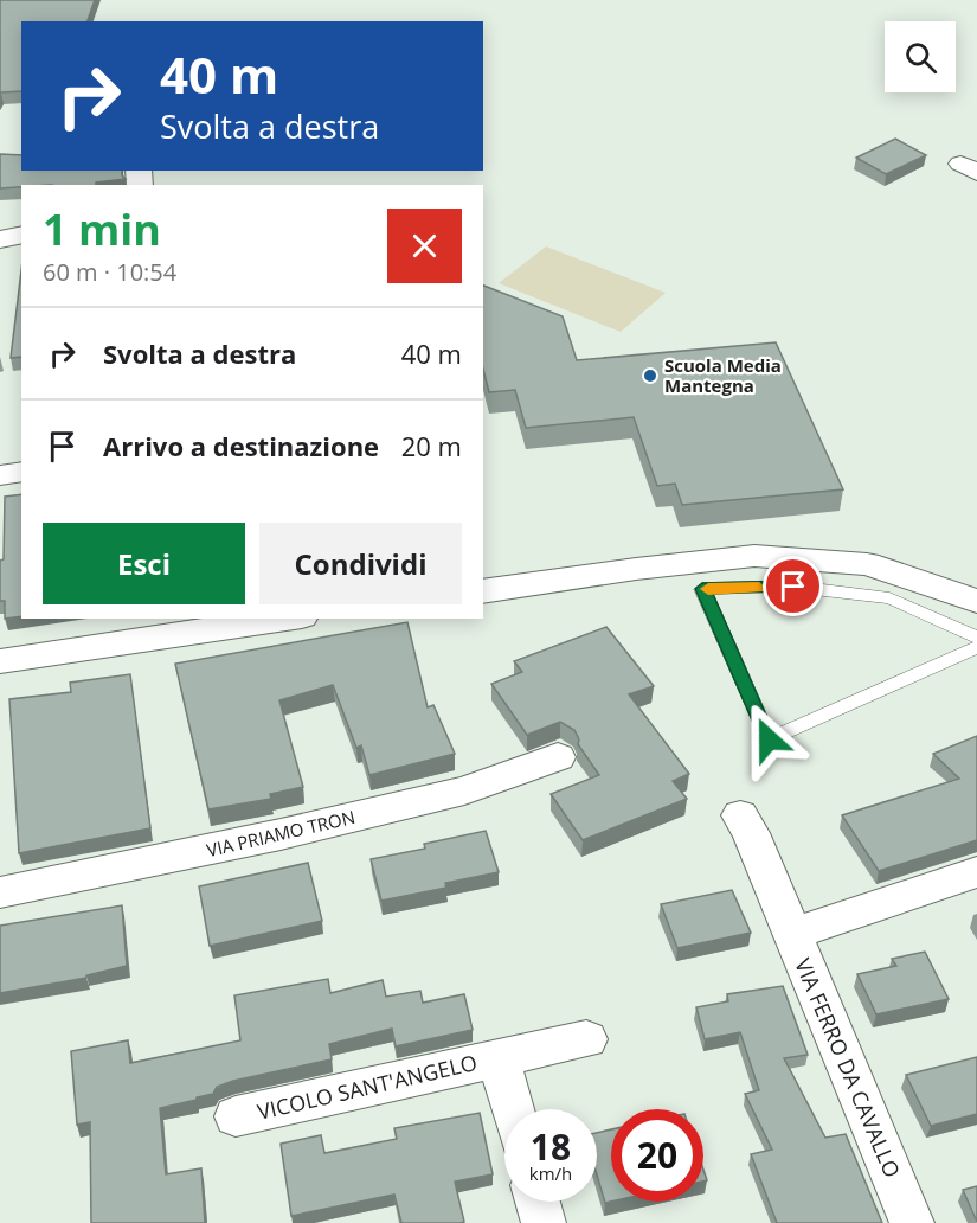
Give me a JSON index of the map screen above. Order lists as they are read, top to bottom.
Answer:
{
  "streets": {
    "street": ["VIA PRIAMO TRON", "VIA FERRO DA CAVALLO", "VICOLO SANT'ANGELO"]
  },
  "places": ["Scuola Media Mantegna"],
  "page": {
    "turn": ["40 m", "Svolta a destra"],
    "heading": ["1 min", "60 m · 10:54"],
    "list": [
      {
        "name": "Svolta a destra",
        "value": "40 m"
      },
      {
        "name": "Arrivo a destinazione",
        "value": "20 m"
      }
    ],
    "buttons": ["Esci", "Condividi"],
    "speed": "18 km/h",
    "limit": "20"
  }
}
